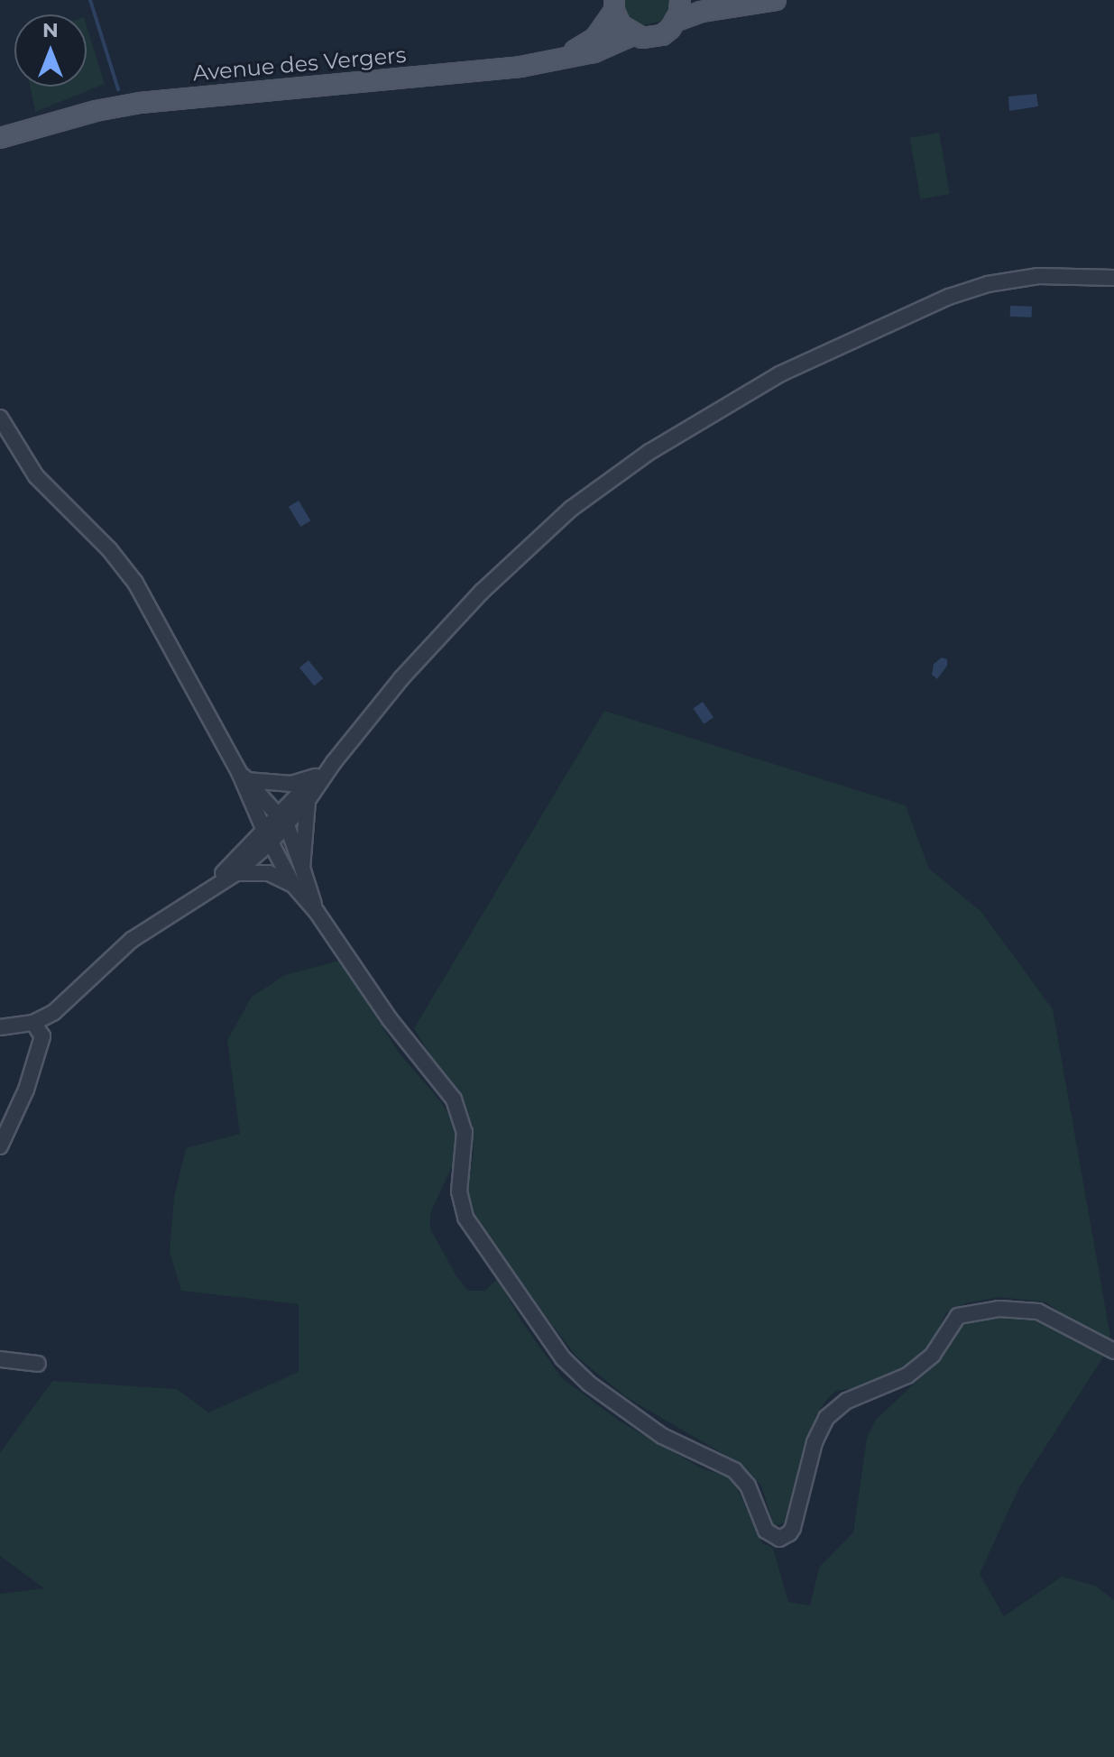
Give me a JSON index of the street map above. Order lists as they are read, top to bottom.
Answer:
{
  "streets": {
    "main road": ["Avenue des Vergers"]
  },
  "north": "top"
}
